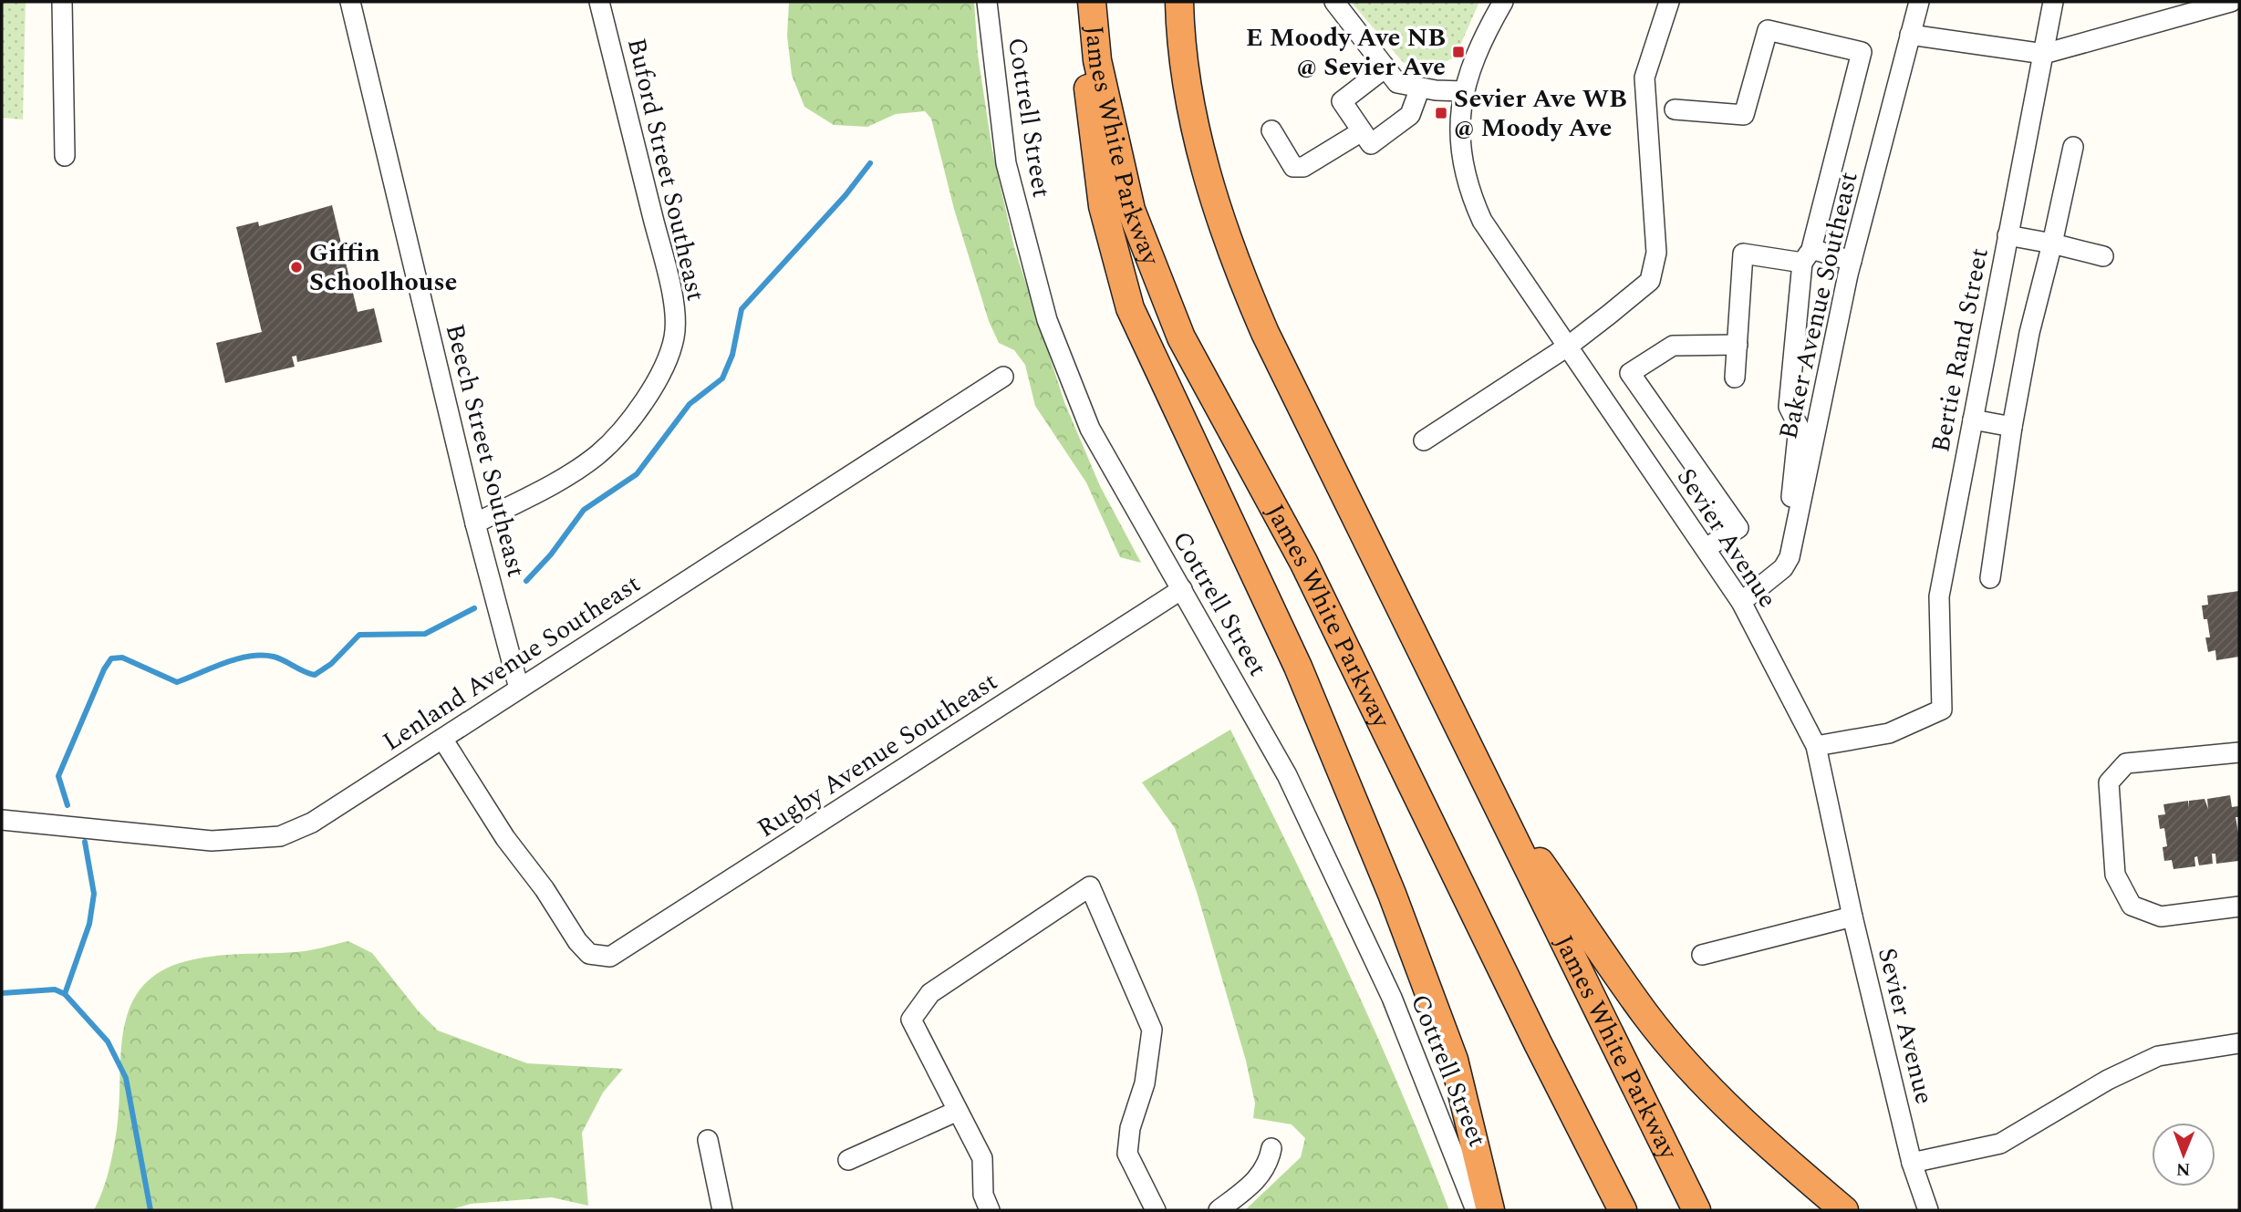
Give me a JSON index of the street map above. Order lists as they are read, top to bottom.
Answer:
{
  "streets": {
    "highway": ["James White Parkway"],
    "street": [
      "Cottrell Street",
      "Buford Street Southeast",
      "Baker Avenue Southeast",
      "Bertie Rand Street",
      "Beech Street Southeast",
      "Sevier Avenue",
      "Lenland Avenue Southeast",
      "Rugby Avenue Southeast"
    ]
  },
  "crossings": [
    ["Cottrell Street", "Rugby Avenue Southeast"],
    ["Buford Street Southeast", "Beech Street Southeast"],
    ["Bertie Rand Street", "Sevier Avenue"],
    ["Beech Street Southeast", "Lenland Avenue Southeast"],
    ["Lenland Avenue Southeast", "Rugby Avenue Southeast"]
  ],
  "places": {
    "transit": ["E Moody Ave NB @ Sevier Ave", "Sevier Ave WB @ Moody Ave"],
    "other": ["Giffin Schoolhouse"]
  },
  "north": "bottom"
}
